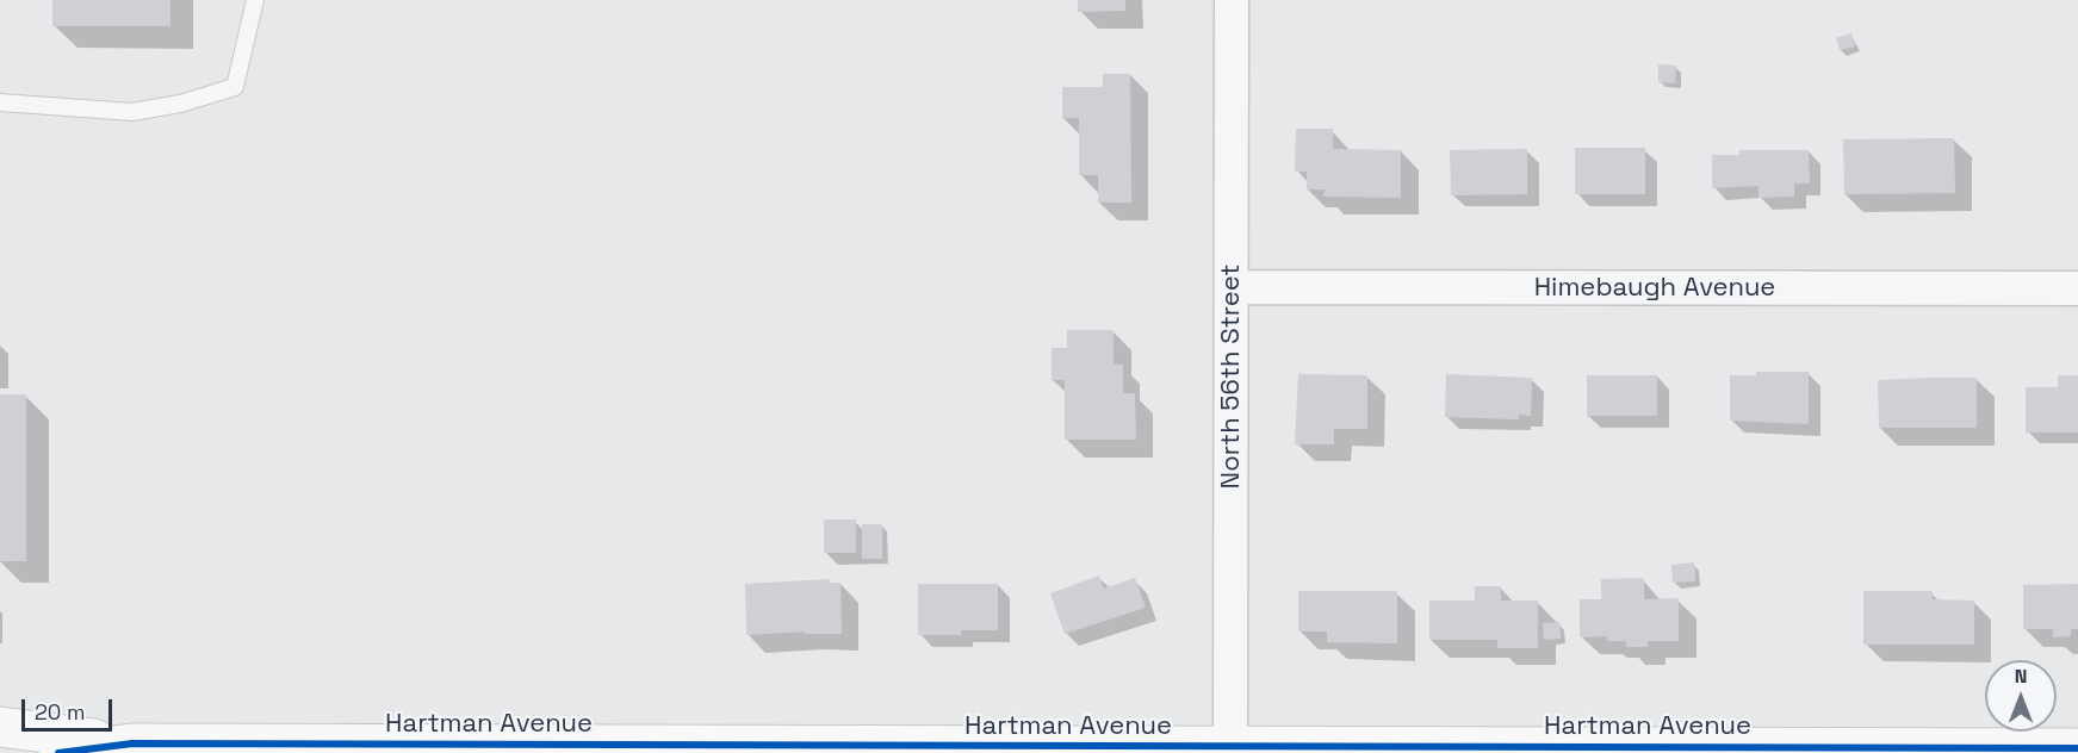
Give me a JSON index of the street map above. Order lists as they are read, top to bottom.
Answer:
{
  "streets": {
    "street": ["Himebaugh Avenue", "North 56th Street", "Hartman Avenue"]
  },
  "crossings": [
    ["Himebaugh Avenue", "North 56th Street"],
    ["North 56th Street", "Hartman Avenue"]
  ],
  "scale_bar": "20 m",
  "north": "top"
}
